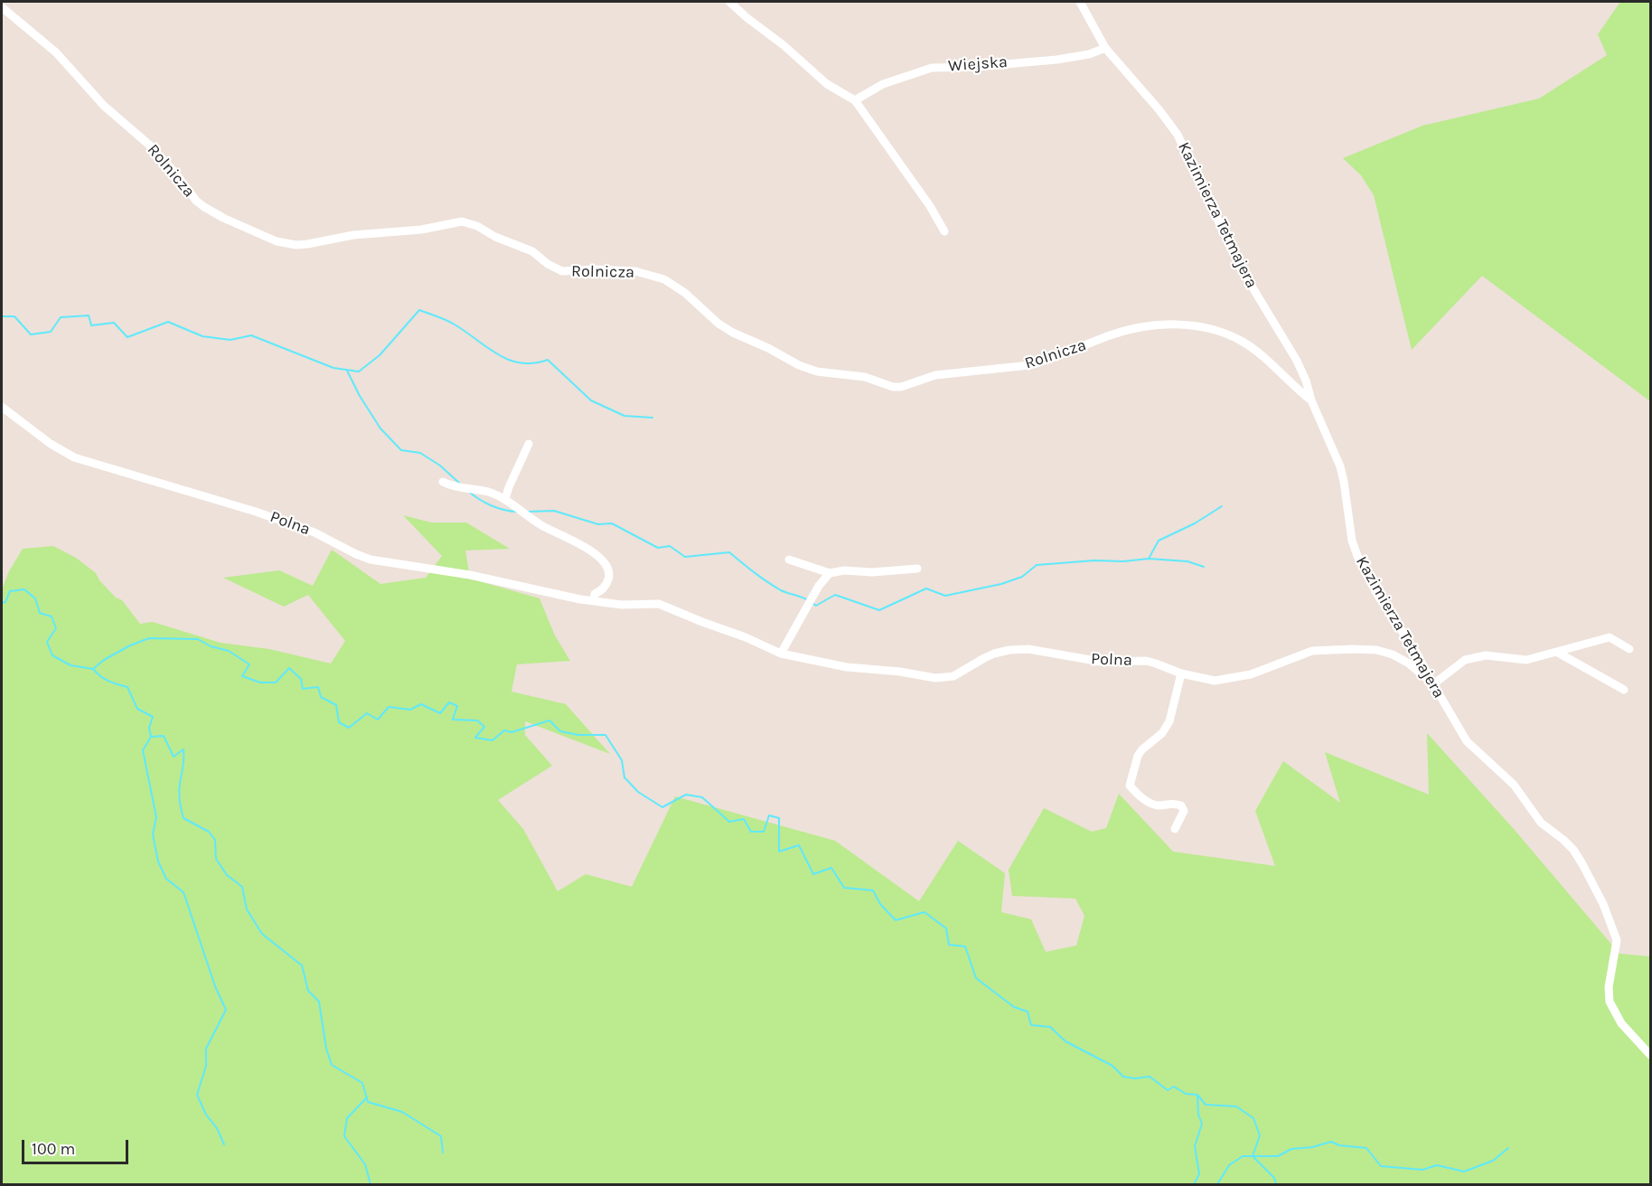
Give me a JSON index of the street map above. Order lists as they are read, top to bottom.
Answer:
{
  "streets": {
    "street": [
      "Wiejska",
      "Rolnicza",
      "Kazimierza Tetmajera",
      "Polna"
    ]
  },
  "crossings": [
    ["Wiejska", "Kazimierza Tetmajera"],
    ["Rolnicza", "Kazimierza Tetmajera"],
    ["Kazimierza Tetmajera", "Polna"]
  ],
  "scale_bar": "100 m"
}
